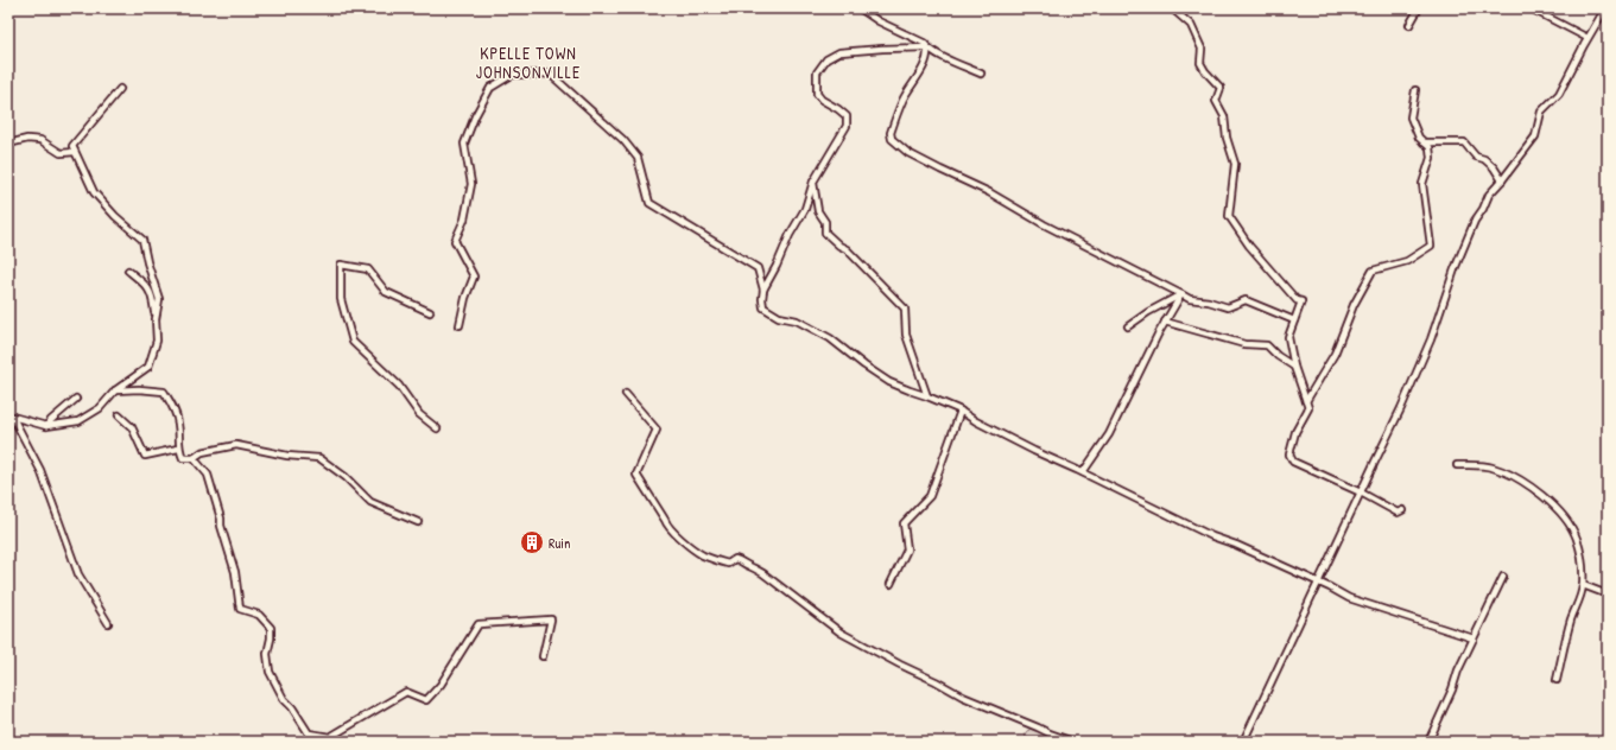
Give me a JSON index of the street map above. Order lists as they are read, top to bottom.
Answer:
{
  "districts": ["KPELLE TOWN JOHNSONVILLE"],
  "places": {
    "building": ["Ruin"]
  }
}
